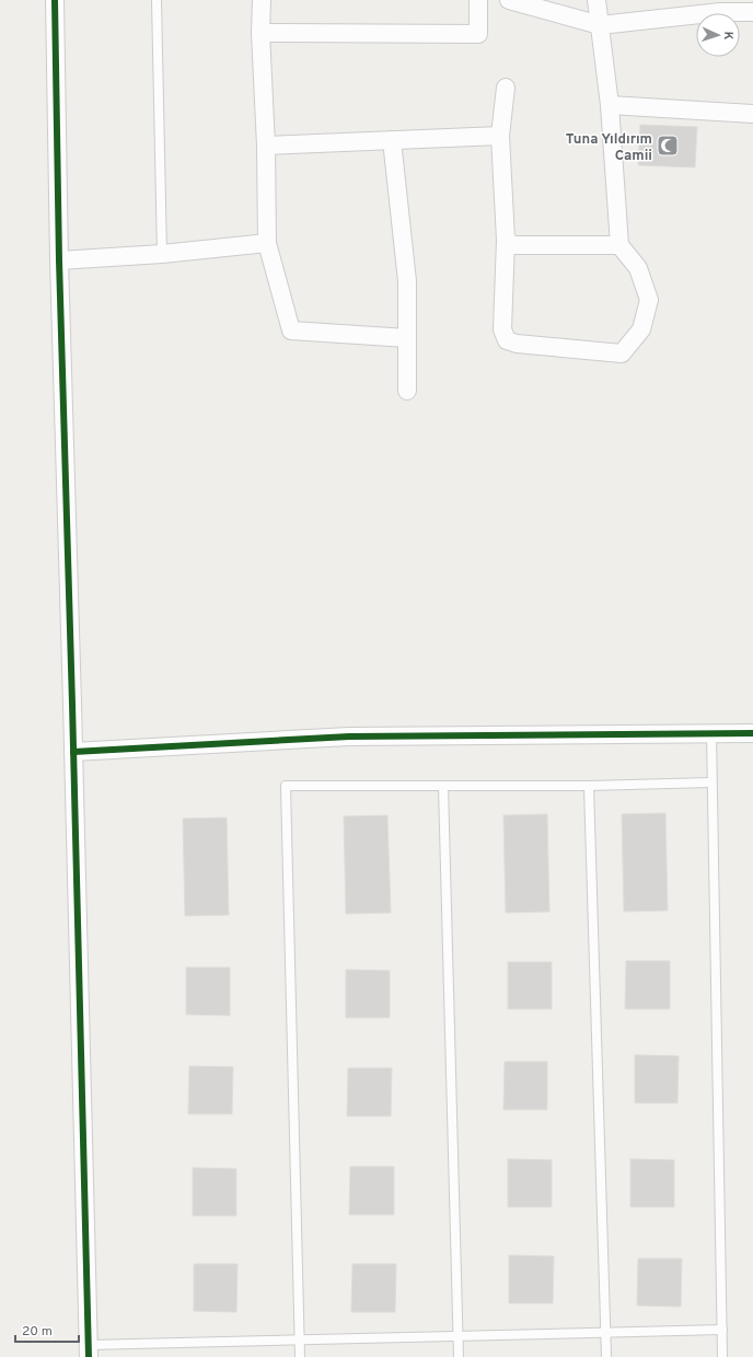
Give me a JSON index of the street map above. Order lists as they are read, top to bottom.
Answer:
{
  "places": {
    "mosque": ["Tuna Yıldırım Camii"]
  },
  "scale_bar": "20 m",
  "north": "right"
}
